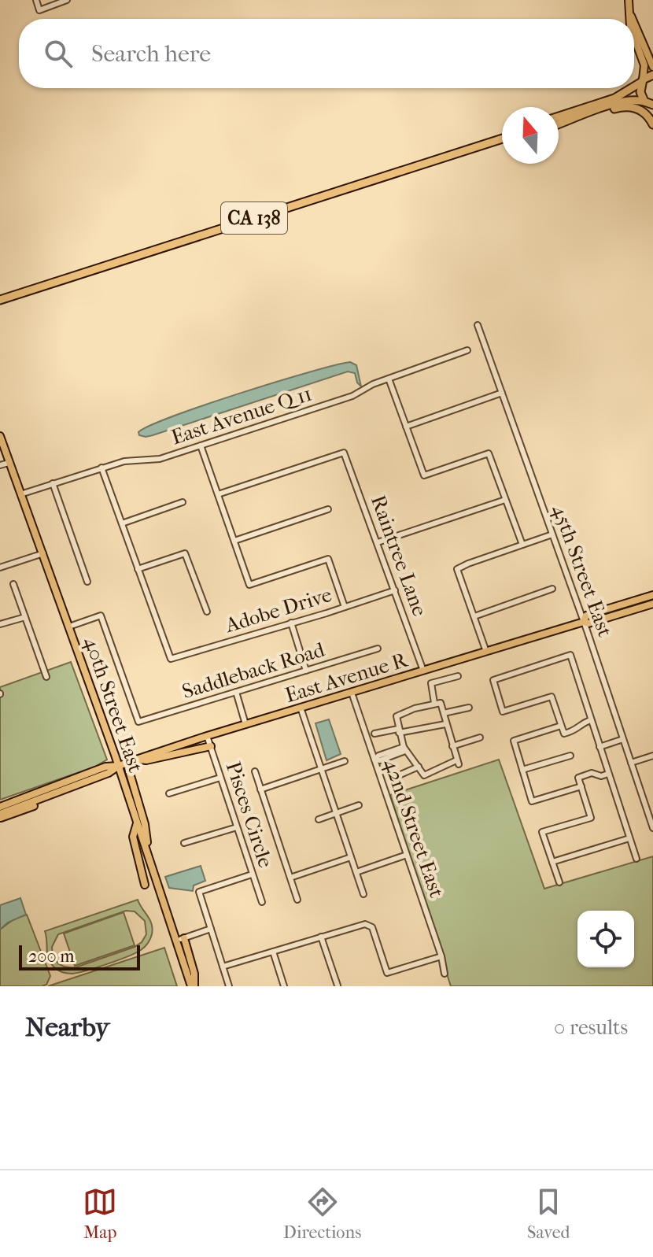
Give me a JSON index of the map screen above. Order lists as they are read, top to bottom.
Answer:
{
  "streets": {
    "highway": ["CA 138"],
    "main road": ["East Avenue R", "40th Street East"],
    "street": [
      "East Avenue Q 11",
      "Raintree Lane",
      "45th Street East",
      "Adobe Drive",
      "Saddleback Road",
      "Pisces Circle",
      "42nd Street East"
    ]
  },
  "crossings": [
    ["East Avenue Q 11", "40th Street East"],
    ["Raintree Lane", "Adobe Drive"],
    ["Raintree Lane", "East Avenue R"],
    ["45th Street East", "East Avenue R"],
    ["Saddleback Road", "40th Street East"],
    ["East Avenue R", "40th Street East"],
    ["East Avenue R", "Pisces Circle"],
    ["East Avenue R", "42nd Street East"]
  ],
  "scale_bar": "200 m",
  "north": "top",
  "page": {
    "search": "Search here",
    "scale": "200 m",
    "heading": ["Nearby", "0 results"],
    "nav": ["Map", "Directions", "Saved"]
  }
}
